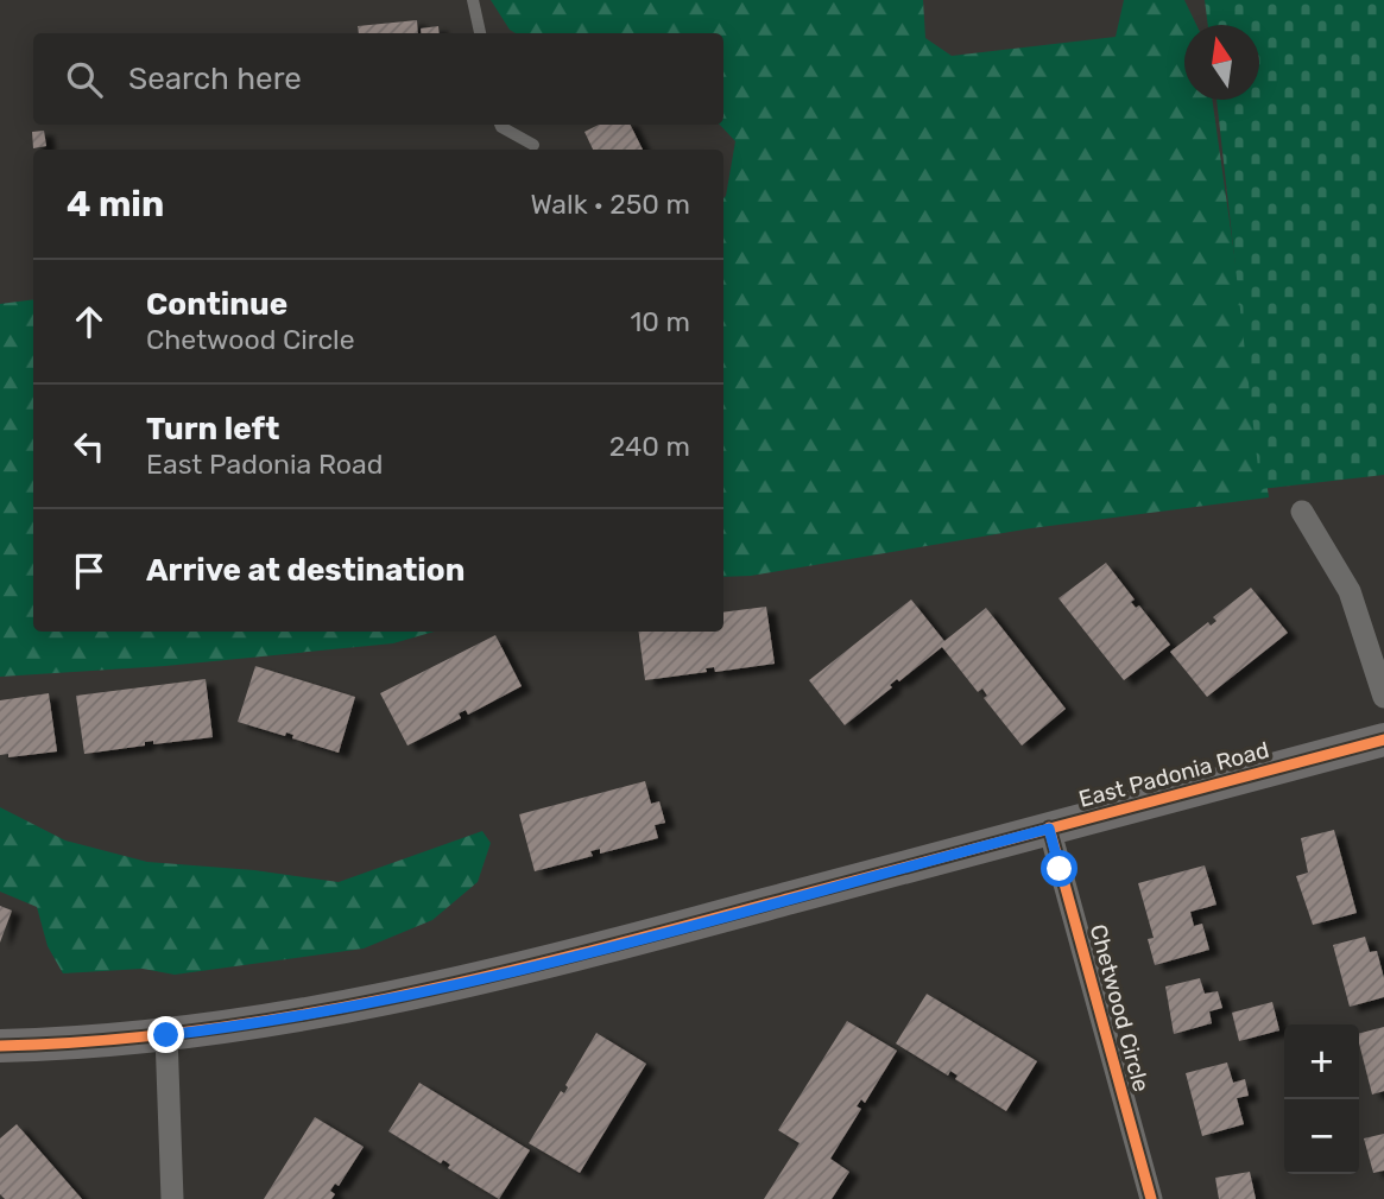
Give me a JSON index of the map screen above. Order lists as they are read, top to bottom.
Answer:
{
  "streets": {
    "street": ["East Padonia Road", "Chetwood Circle"]
  },
  "crossings": [
    ["East Padonia Road", "Chetwood Circle"]
  ],
  "north": "top",
  "page": {
    "search": "Search here",
    "heading": ["4 min", "Walk · 250 m"],
    "list": [
      ["Continue", "Chetwood Circle", "10 m"],
      ["Turn left", "East Padonia Road", "240 m"],
      "Arrive at destination"
    ],
    "map_buttons": ["+", "−"]
  }
}
